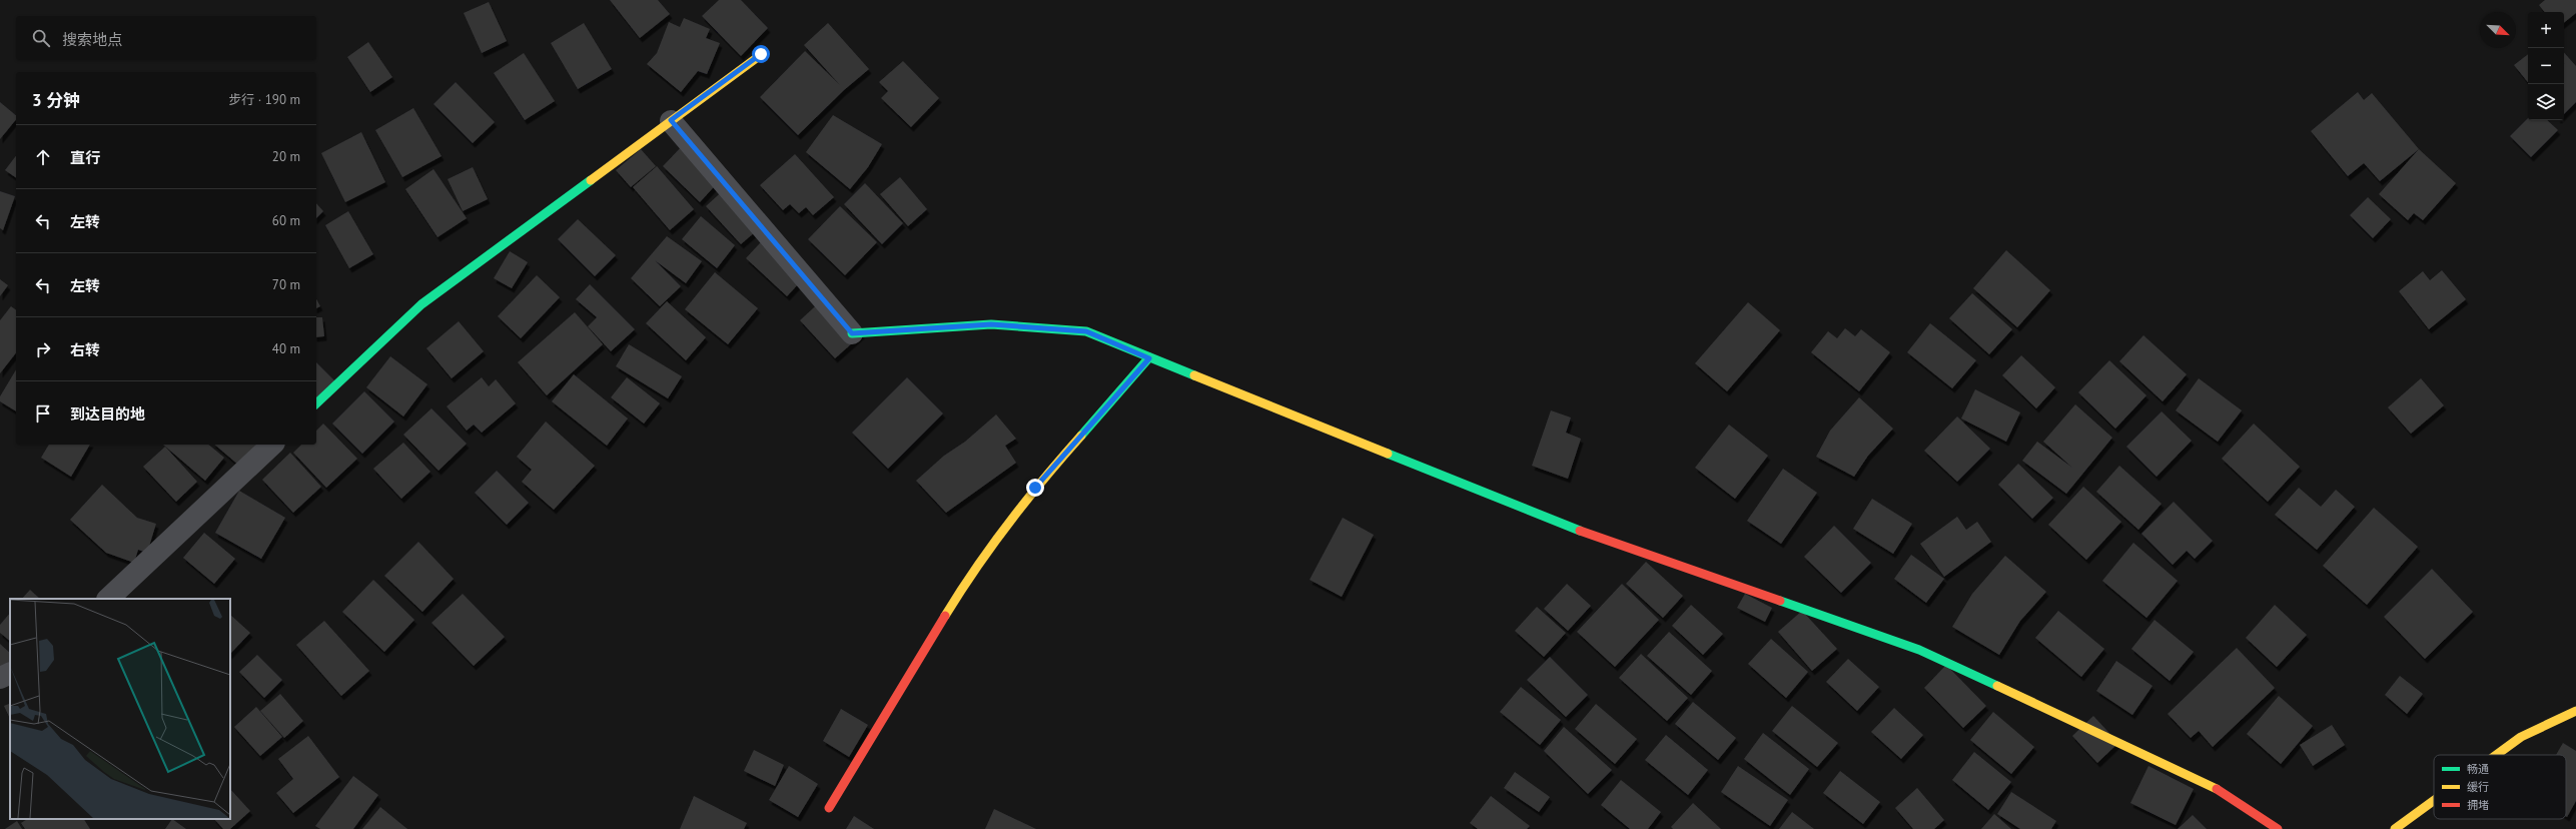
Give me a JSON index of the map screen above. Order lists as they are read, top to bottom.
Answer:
{
  "legend": ["畅通", "缓行", "拥堵"],
  "north": "bottom right",
  "page": {
    "map_buttons": ["+", "−"],
    "search": "搜索地点",
    "heading": ["3 分钟", "步行 · 190 m"],
    "list": [
      ["直行", "20 m"],
      ["左转", "60 m"],
      ["左转", "70 m"],
      ["右转", "40 m"],
      "到达目的地"
    ]
  }
}
